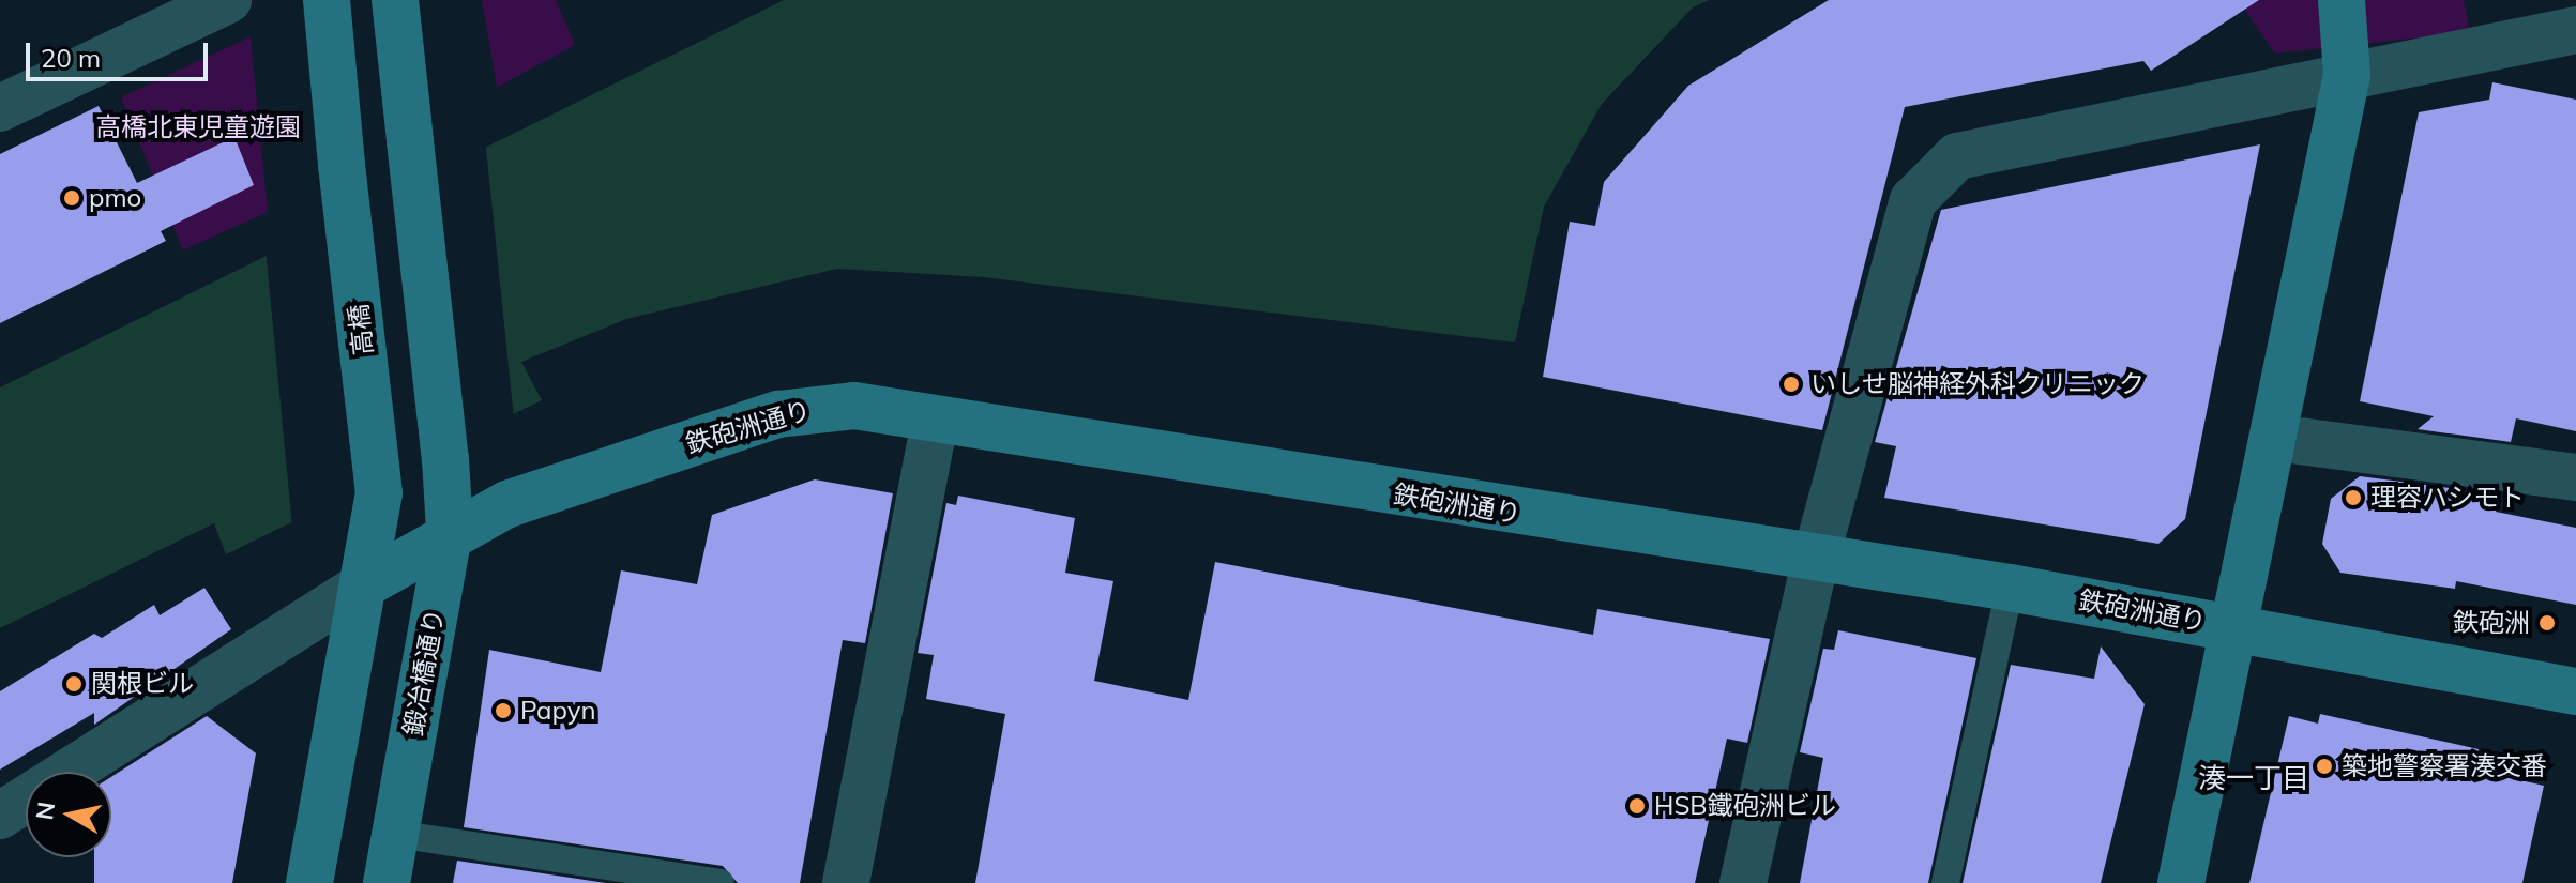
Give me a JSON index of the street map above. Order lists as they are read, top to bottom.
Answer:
{
  "streets": {
    "street": ["高橋", "鉄砲洲通り", "鍛冶橋通り"]
  },
  "crossings": [
    ["高橋", "鉄砲洲通り"],
    ["鉄砲洲通り", "鍛冶橋通り"]
  ],
  "districts": ["湊一丁目"],
  "parks": ["高橋北東児童遊園"],
  "places": [
    "pmo",
    "いしせ脳神経外科クリニック",
    "理容ハシモト",
    "鉄砲洲",
    "関根ビル",
    "Papyn",
    "築地警察署湊交番",
    "HSB鐵砲洲ビル"
  ],
  "scale_bar": "20 m",
  "north": "left"
}
